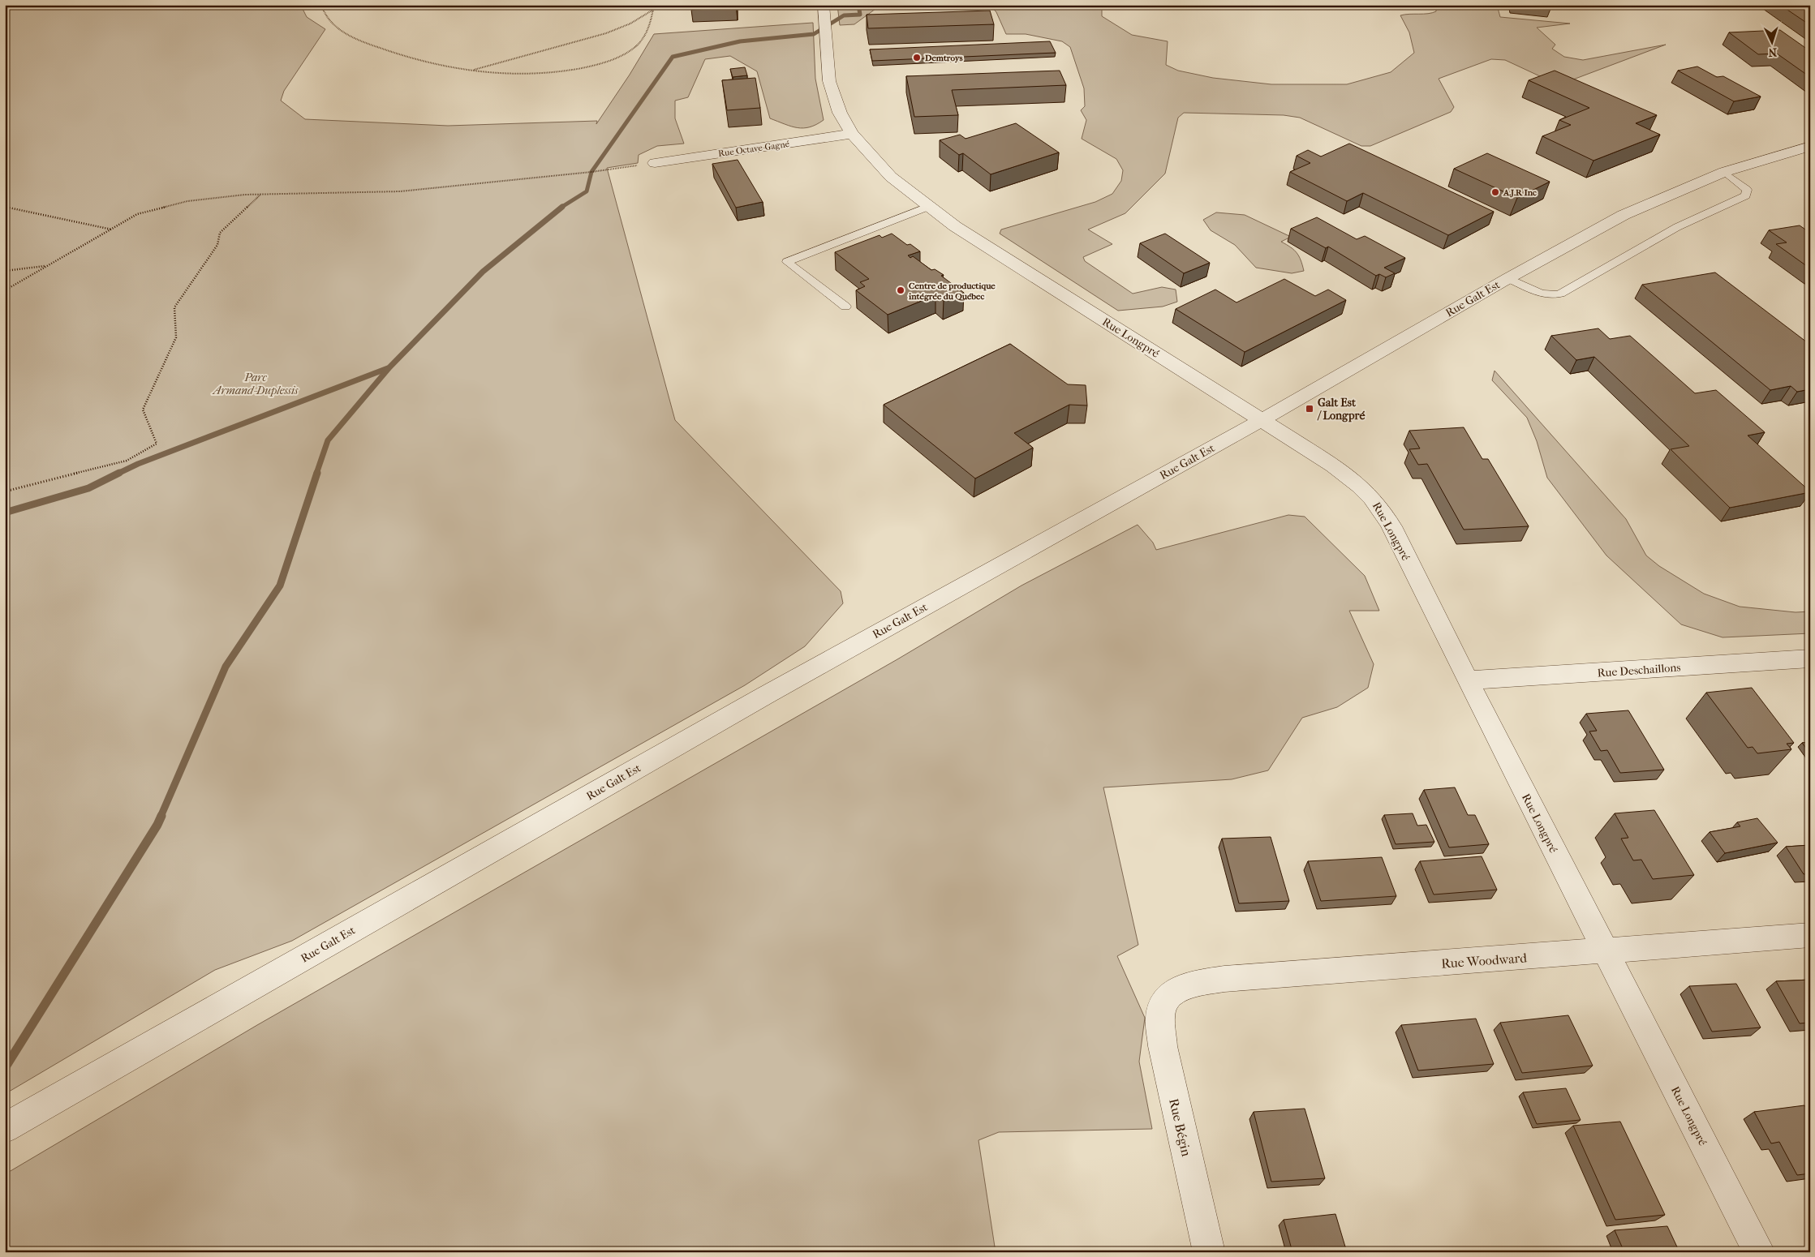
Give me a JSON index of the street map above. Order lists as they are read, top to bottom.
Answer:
{
  "streets": {
    "street": [
      "Rue Octave-Gagné",
      "Rue Galt Est",
      "Rue Longpré",
      "Rue Deschaillons",
      "Rue Woodward",
      "Rue Bégin"
    ]
  },
  "crossings": [
    ["Rue Octave-Gagné", "Rue Longpré"],
    ["Rue Galt Est", "Rue Longpré"],
    ["Rue Longpré", "Rue Deschaillons"],
    ["Rue Longpré", "Rue Woodward"],
    ["Rue Woodward", "Rue Bégin"]
  ],
  "parks": ["Parc Armand-Duplessis"],
  "places": {
    "other": ["Demtroys", "A.J.R Inc", "Centre de productique intégrée du Québec"],
    "transit": ["Galt Est / Longpré"]
  },
  "north": "bottom"
}
